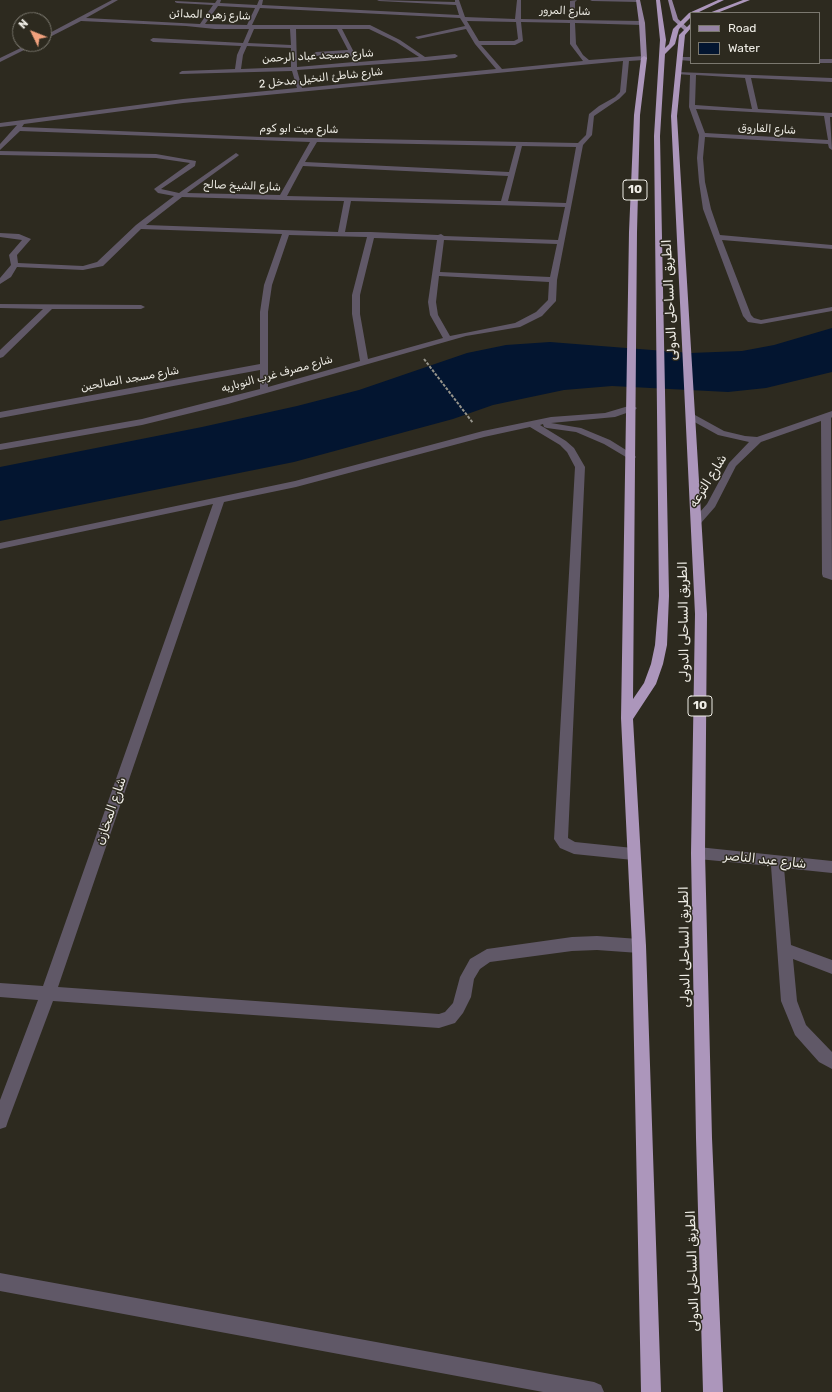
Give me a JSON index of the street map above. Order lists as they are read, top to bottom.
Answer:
{
  "streets": {
    "highway": ["10", "الطريق الساحلى الدولى"],
    "street": [
      "شارع المرور",
      "شارع زهره المدائن",
      "شارع مسجد عباد الرحمن",
      "شارع شاطئ النخيل مدخل 2",
      "شارع ميت ابو كوم",
      "شارع الفاروق",
      "شارع الشيخ صالح",
      "شارع مصرف غرب النوباريه",
      "شارع مسجد الصالحين",
      "شارع الترعه",
      "شارع المخازن",
      "شارع عبد الناصر"
    ]
  },
  "crossings": [
    ["شارع المرور", "10"],
    ["شارع زهره المدائن", "شارع مسجد عباد الرحمن"],
    ["شارع شاطئ النخيل مدخل 2", "شارع ميت ابو كوم"],
    ["شارع شاطئ النخيل مدخل 2", "10"],
    ["10", "الطريق الساحلى الدولى"],
    ["الطريق الساحلى الدولى", "شارع الترعه"],
    ["الطريق الساحلى الدولى", "شارع عبد الناصر"]
  ],
  "legend": ["Road", "Water"],
  "north": "top left"
}
